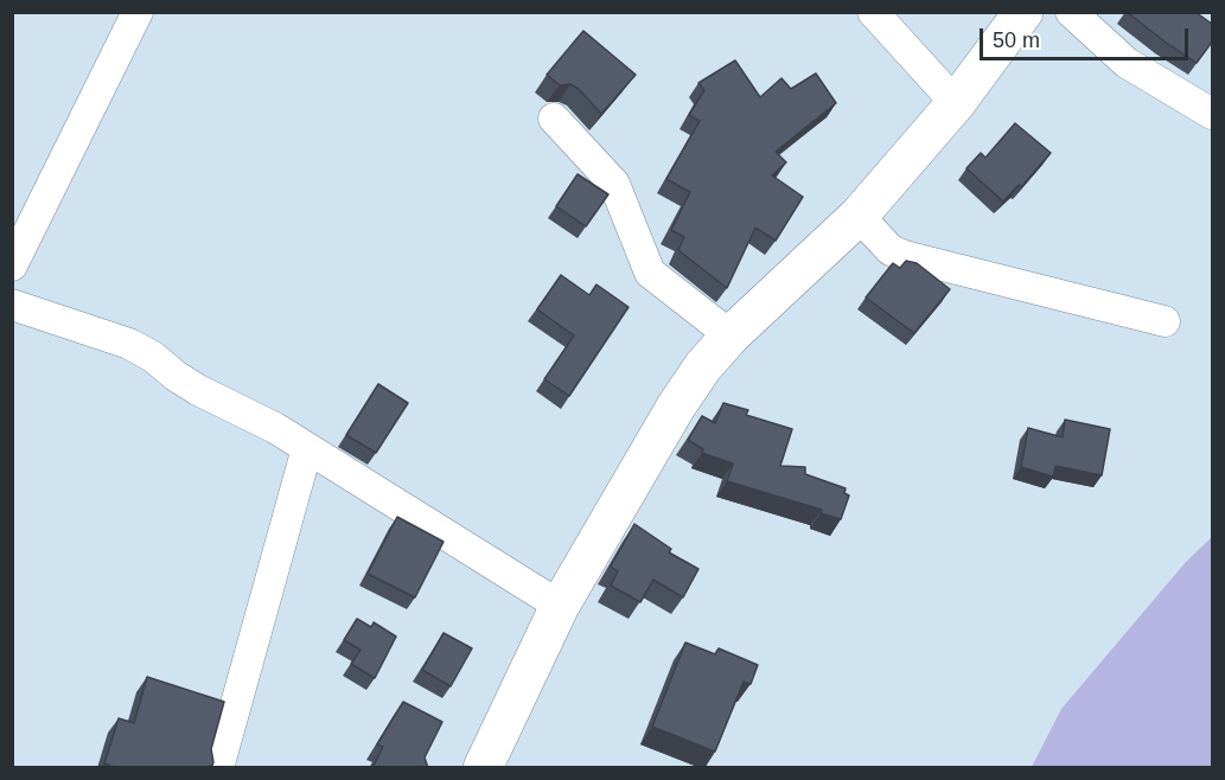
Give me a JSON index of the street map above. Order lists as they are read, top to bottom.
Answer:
{
  "scale_bar": "50 m"
}
